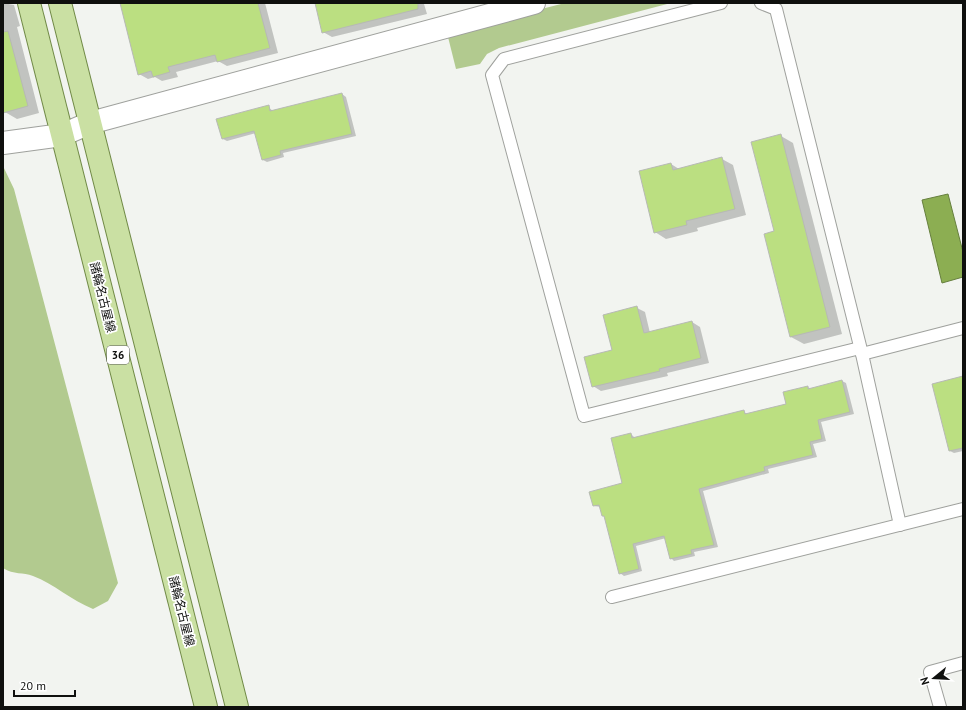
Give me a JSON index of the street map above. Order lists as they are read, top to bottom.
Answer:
{
  "streets": {
    "main road": ["諸輪名古屋線", "36"]
  },
  "scale_bar": "20 m",
  "north": "left"
}
